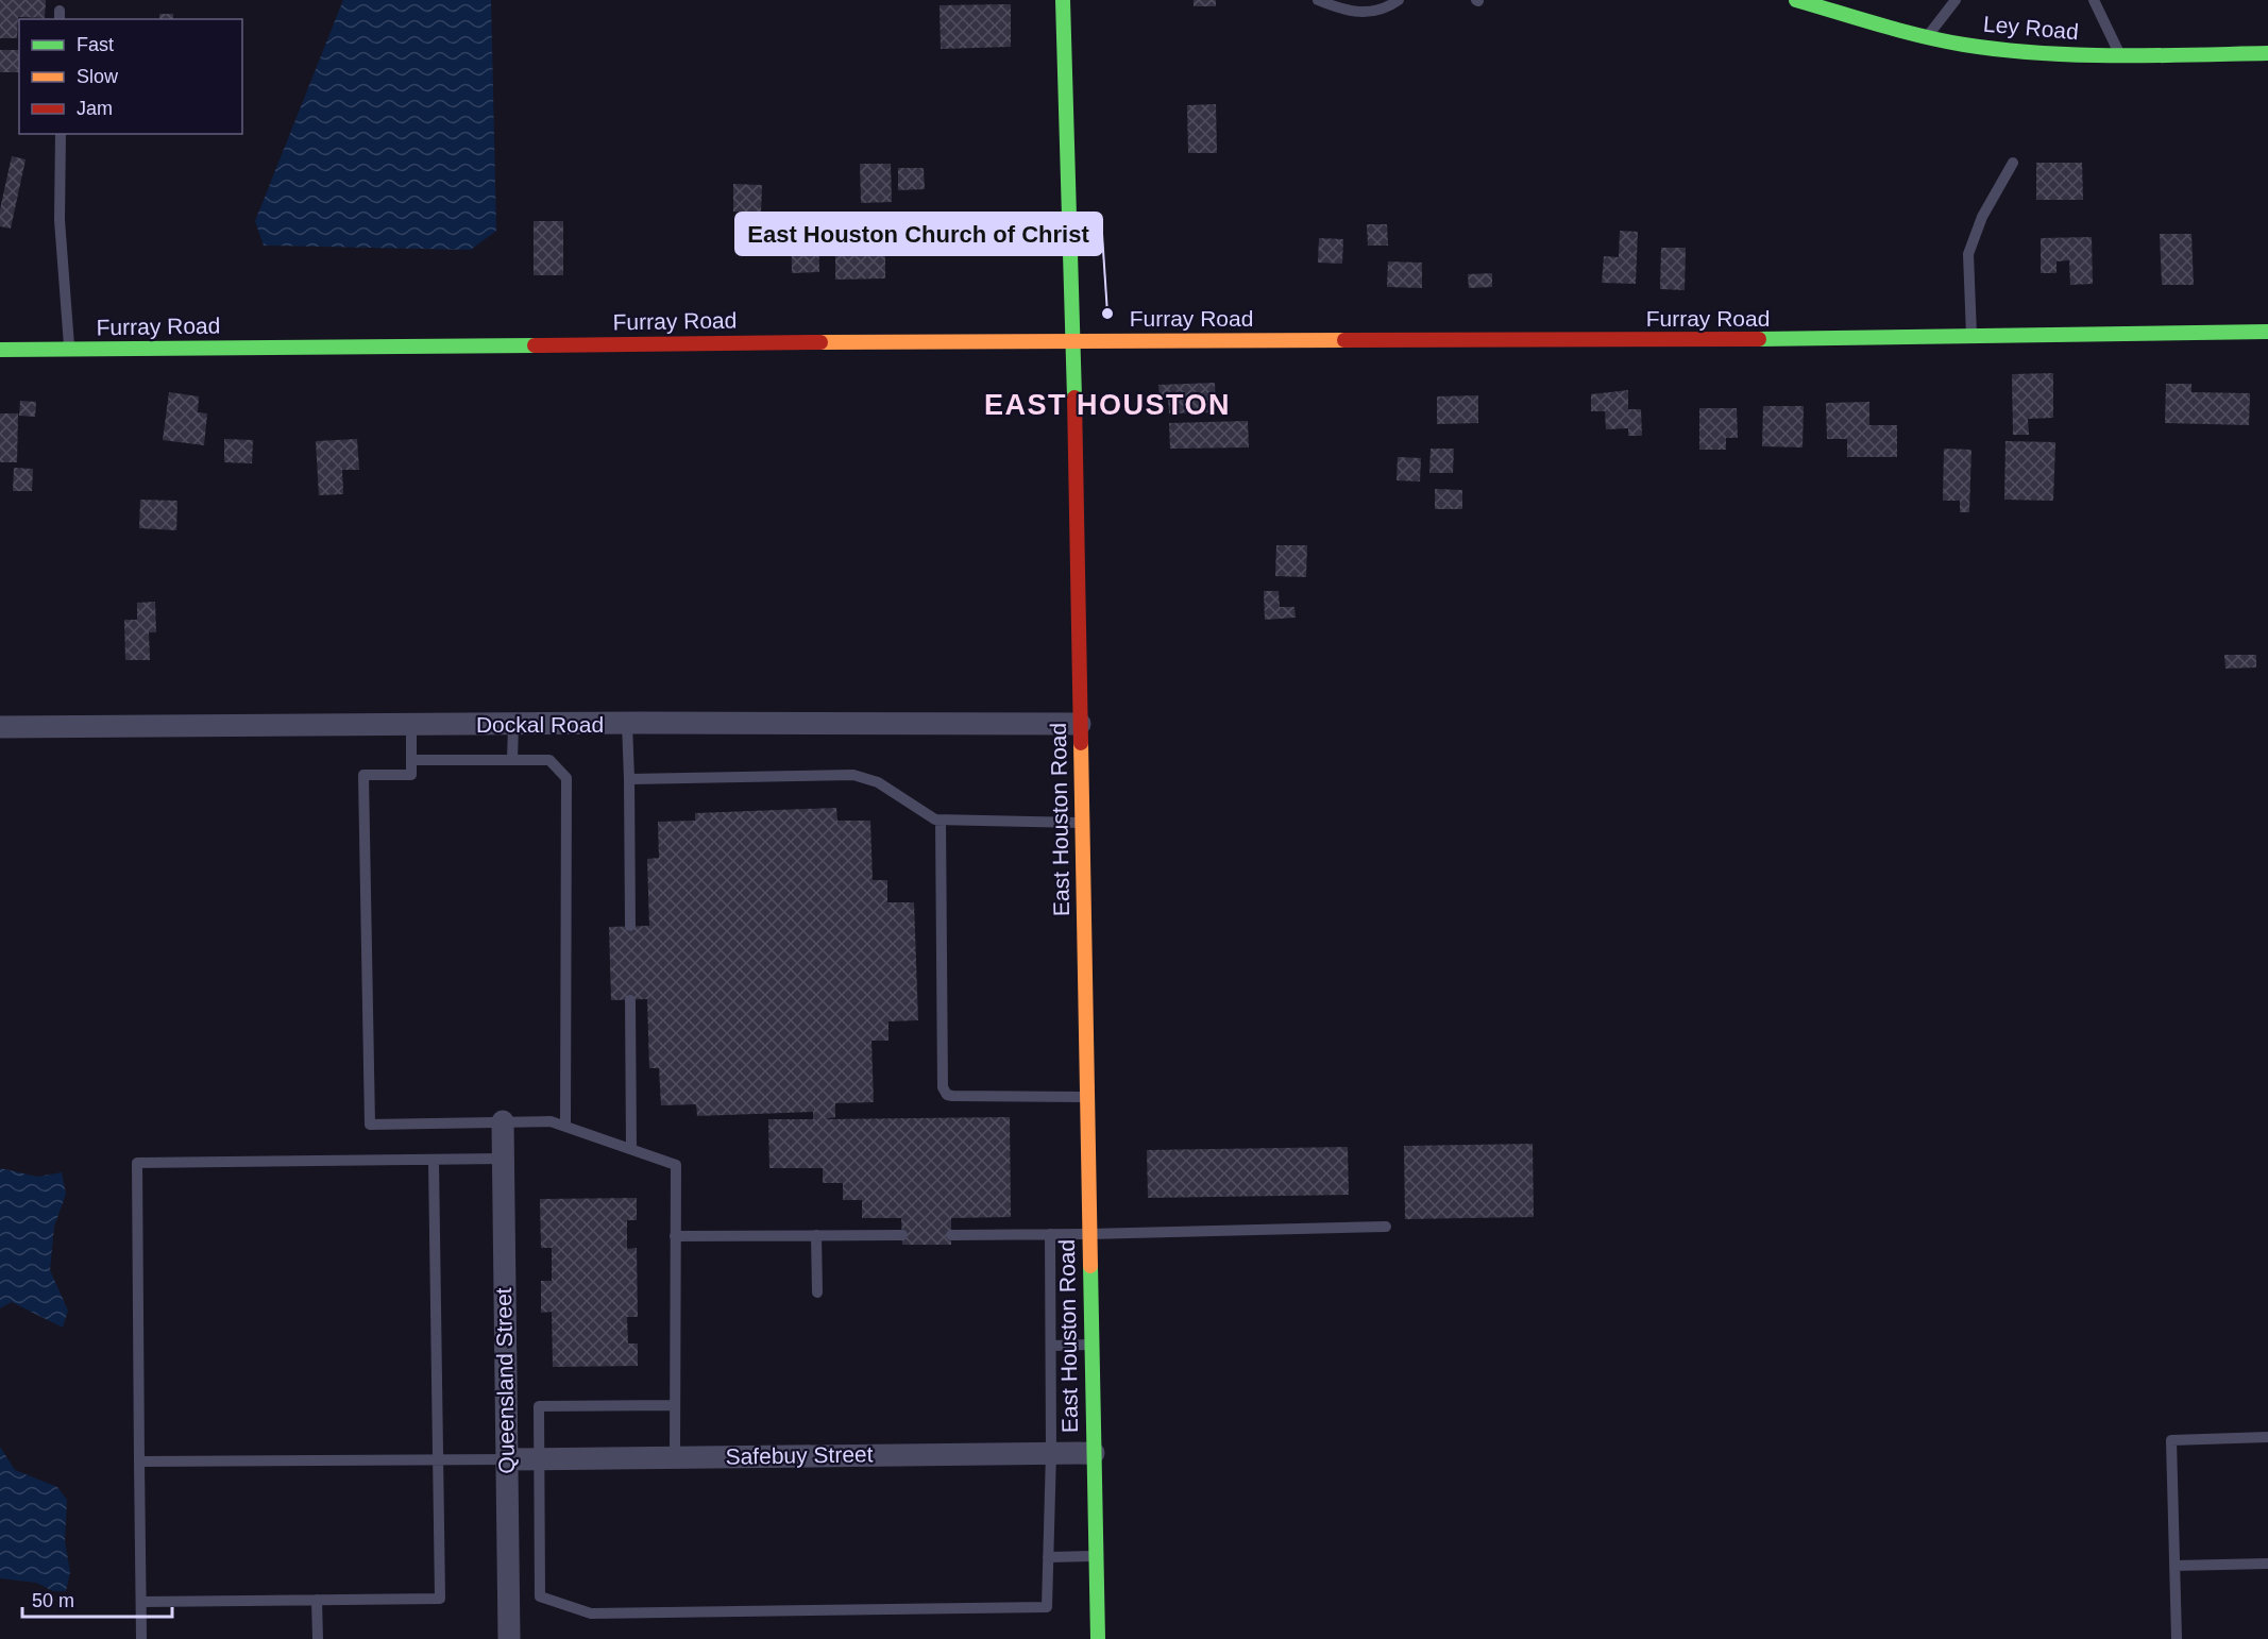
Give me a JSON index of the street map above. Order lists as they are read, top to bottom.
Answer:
{
  "streets": {
    "street": [
      "Ley Road",
      "Furray Road",
      "Dockal Road",
      "East Houston Road",
      "Queensland Street",
      "Safebuy Street"
    ]
  },
  "crossings": [
    ["Furray Road", "East Houston Road"],
    ["Dockal Road", "East Houston Road"],
    ["East Houston Road", "Safebuy Street"],
    ["Queensland Street", "Safebuy Street"]
  ],
  "districts": ["EAST HOUSTON"],
  "places": ["East Houston Church of Christ"],
  "legend": ["Fast", "Slow", "Jam"],
  "scale_bar": "50 m"
}
